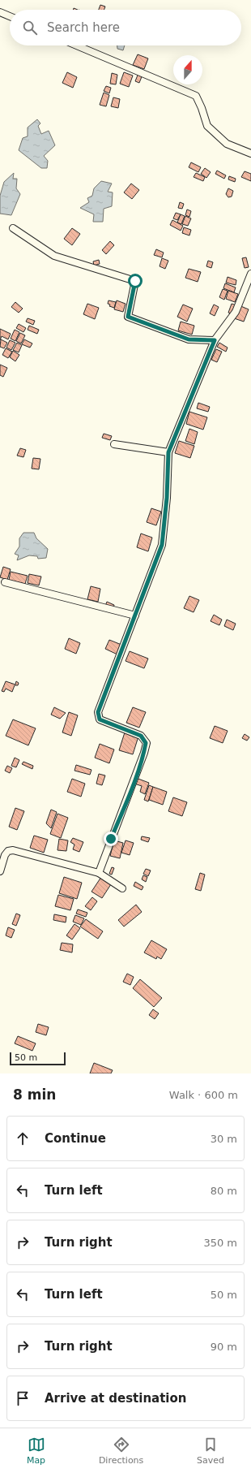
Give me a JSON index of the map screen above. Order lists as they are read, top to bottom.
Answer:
{
  "scale_bar": "50 m",
  "north": "top",
  "page": {
    "search": "Search here",
    "scale": "50 m",
    "heading": ["8 min", "Walk · 600 m"],
    "list": [
      ["Continue", "30 m"],
      ["Turn left", "80 m"],
      ["Turn right", "350 m"],
      ["Turn left", "50 m"],
      ["Turn right", "90 m"],
      "Arrive at destination"
    ],
    "nav": ["Map", "Directions", "Saved"]
  }
}
